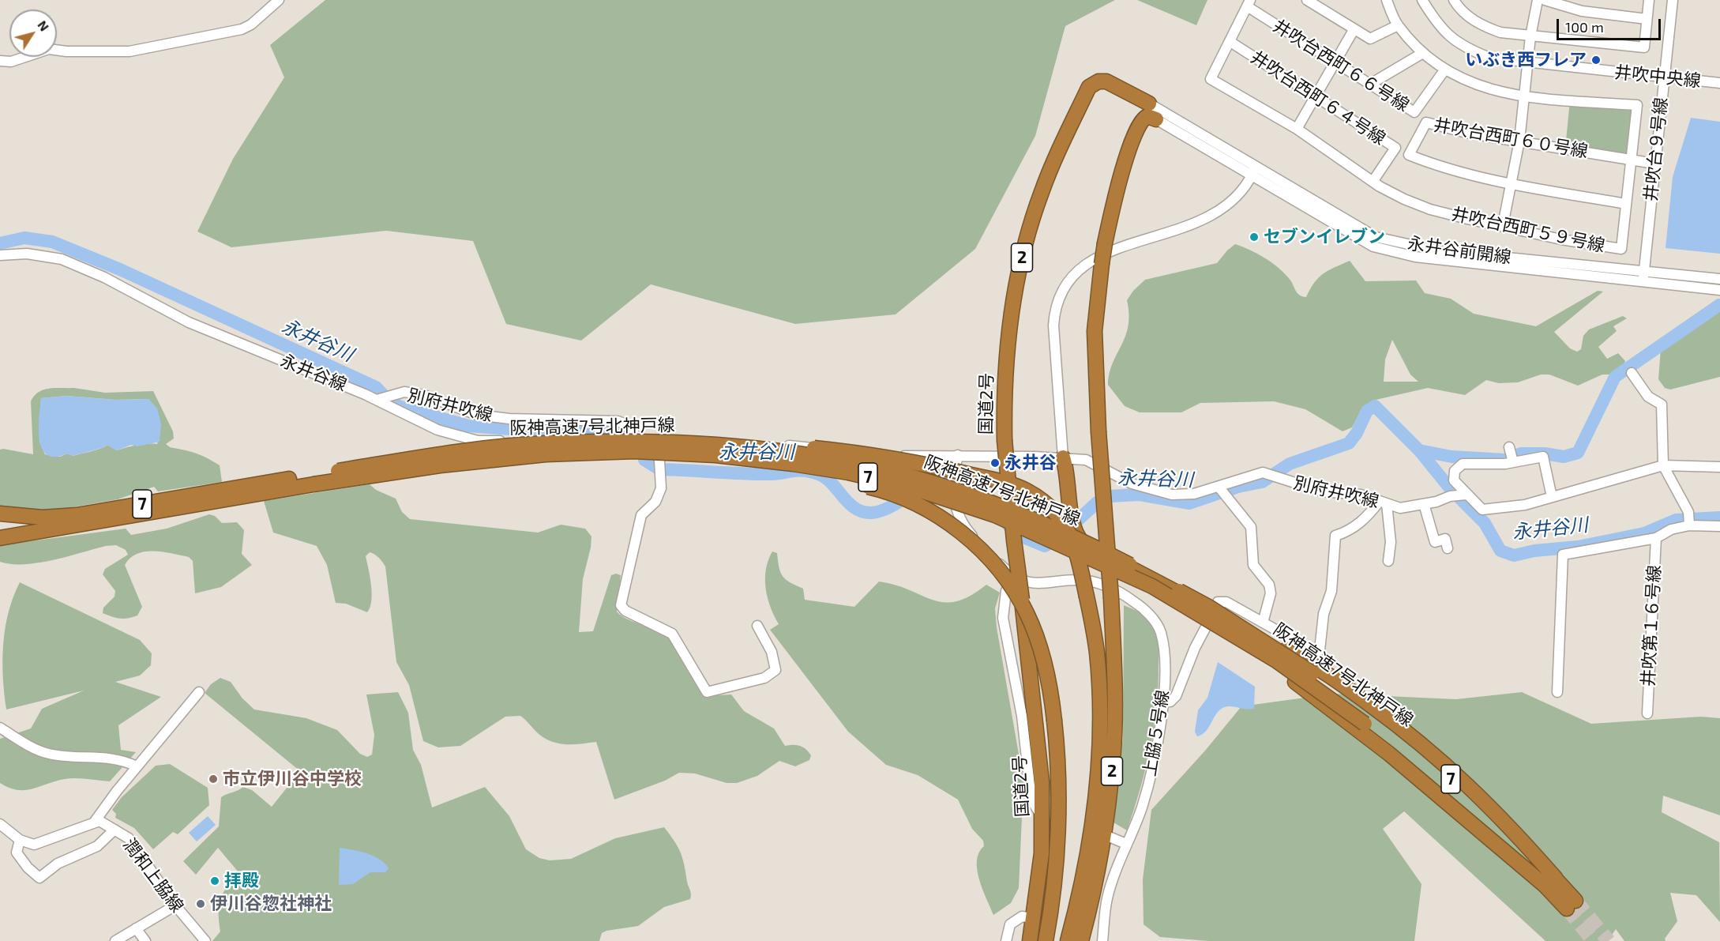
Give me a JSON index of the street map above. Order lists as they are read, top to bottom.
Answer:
{
  "streets": {
    "highway": [
      "2",
      "国道2号",
      "阪神高速7号北神戸線",
      "7"
    ],
    "street": [
      "井吹台西町６６号線",
      "井吹中央線",
      "井吹台西町６４号線",
      "井吹台西町６０号線",
      "井吹台９号線",
      "井吹台西町５９号線",
      "永井谷前開線",
      "永井谷線",
      "別府井吹線",
      "井吹第１６号線",
      "上脇５号線",
      "潤和上脇線"
    ]
  },
  "crossings": [
    ["井吹台西町６６号線", "井吹台西町５９号線"],
    ["井吹中央線", "井吹台９号線"],
    ["井吹台西町６４号線", "井吹台西町５９号線"],
    ["井吹台西町６０号線", "井吹台９号線"],
    ["井吹台西町６０号線", "井吹台西町５９号線"],
    ["井吹台９号線", "永井谷前開線"],
    ["永井谷前開線", "2"],
    ["永井谷前開線", "国道2号"],
    ["2", "国道2号"],
    ["永井谷線", "別府井吹線"],
    ["別府井吹線", "上脇５号線"],
    ["阪神高速7号北神戸線", "7"]
  ],
  "water": ["永井谷川"],
  "places": [
    "いぶき西フレア",
    "セブンイレブン",
    "永井谷",
    "市立伊川谷中学校",
    "拝殿",
    "伊川谷惣社神社"
  ],
  "scale_bar": "100 m",
  "north": "top right"
}
